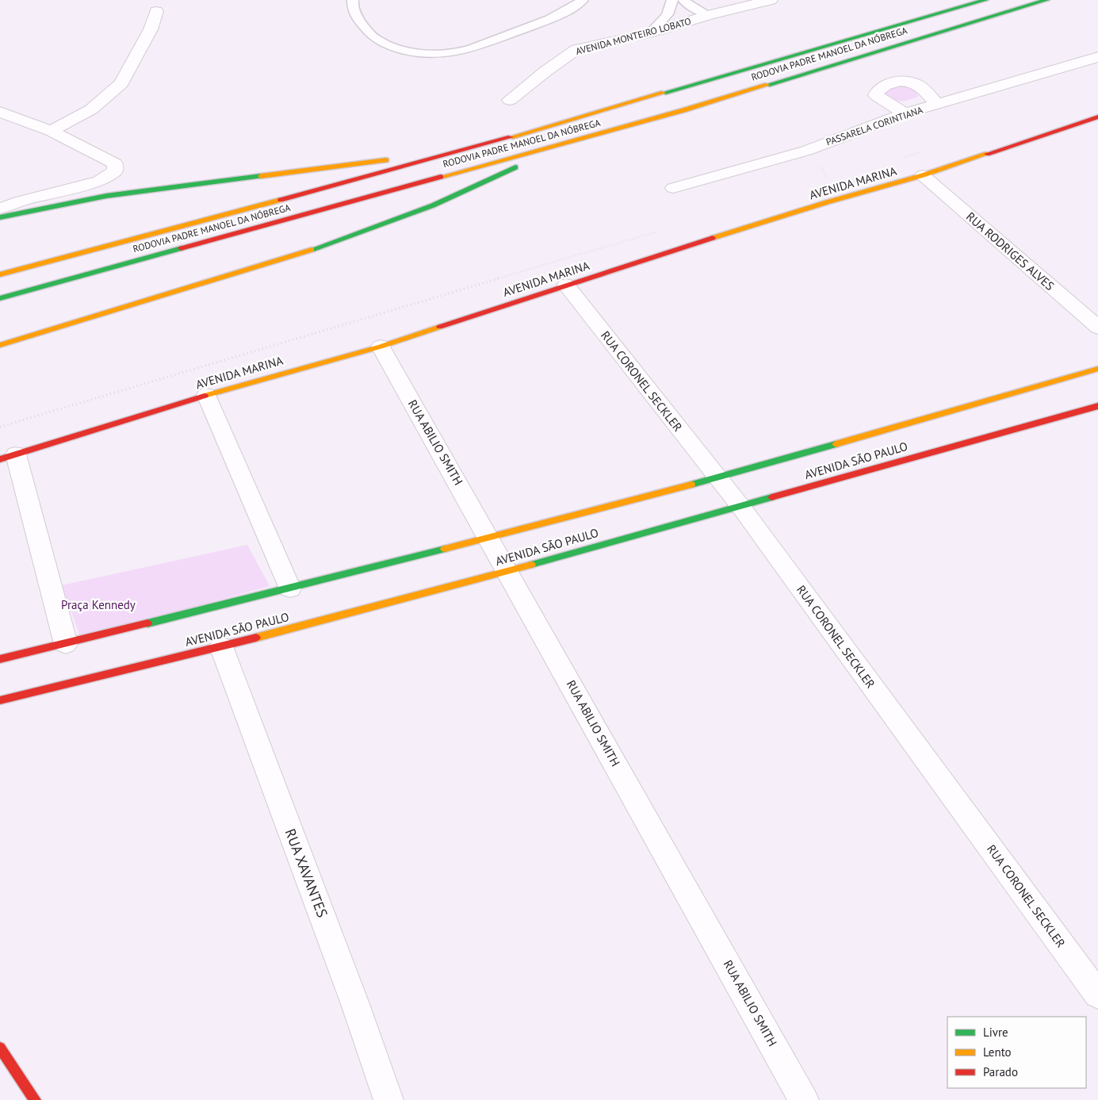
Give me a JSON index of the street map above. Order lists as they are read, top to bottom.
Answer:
{
  "streets": {
    "main road": ["RODOVIA PADRE MANOEL DA NÓBREGA", "AVENIDA MARINA", "AVENIDA SÃO PAULO"],
    "street": [
      "AVENIDA MONTEIRO LOBATO",
      "PASSARELA CORINTIANA",
      "RUA RODRIGES ALVES",
      "RUA CORONEL SECKLER",
      "RUA ABILIO SMITH",
      "RUA XAVANTES"
    ]
  },
  "crossings": [
    ["AVENIDA MARINA", "RUA RODRIGES ALVES"],
    ["AVENIDA MARINA", "RUA CORONEL SECKLER"],
    ["AVENIDA MARINA", "RUA ABILIO SMITH"],
    ["RUA CORONEL SECKLER", "AVENIDA SÃO PAULO"],
    ["RUA ABILIO SMITH", "AVENIDA SÃO PAULO"],
    ["AVENIDA SÃO PAULO", "RUA XAVANTES"]
  ],
  "parks": ["Praça Kennedy"],
  "legend": ["Livre", "Lento", "Parado"]
}
